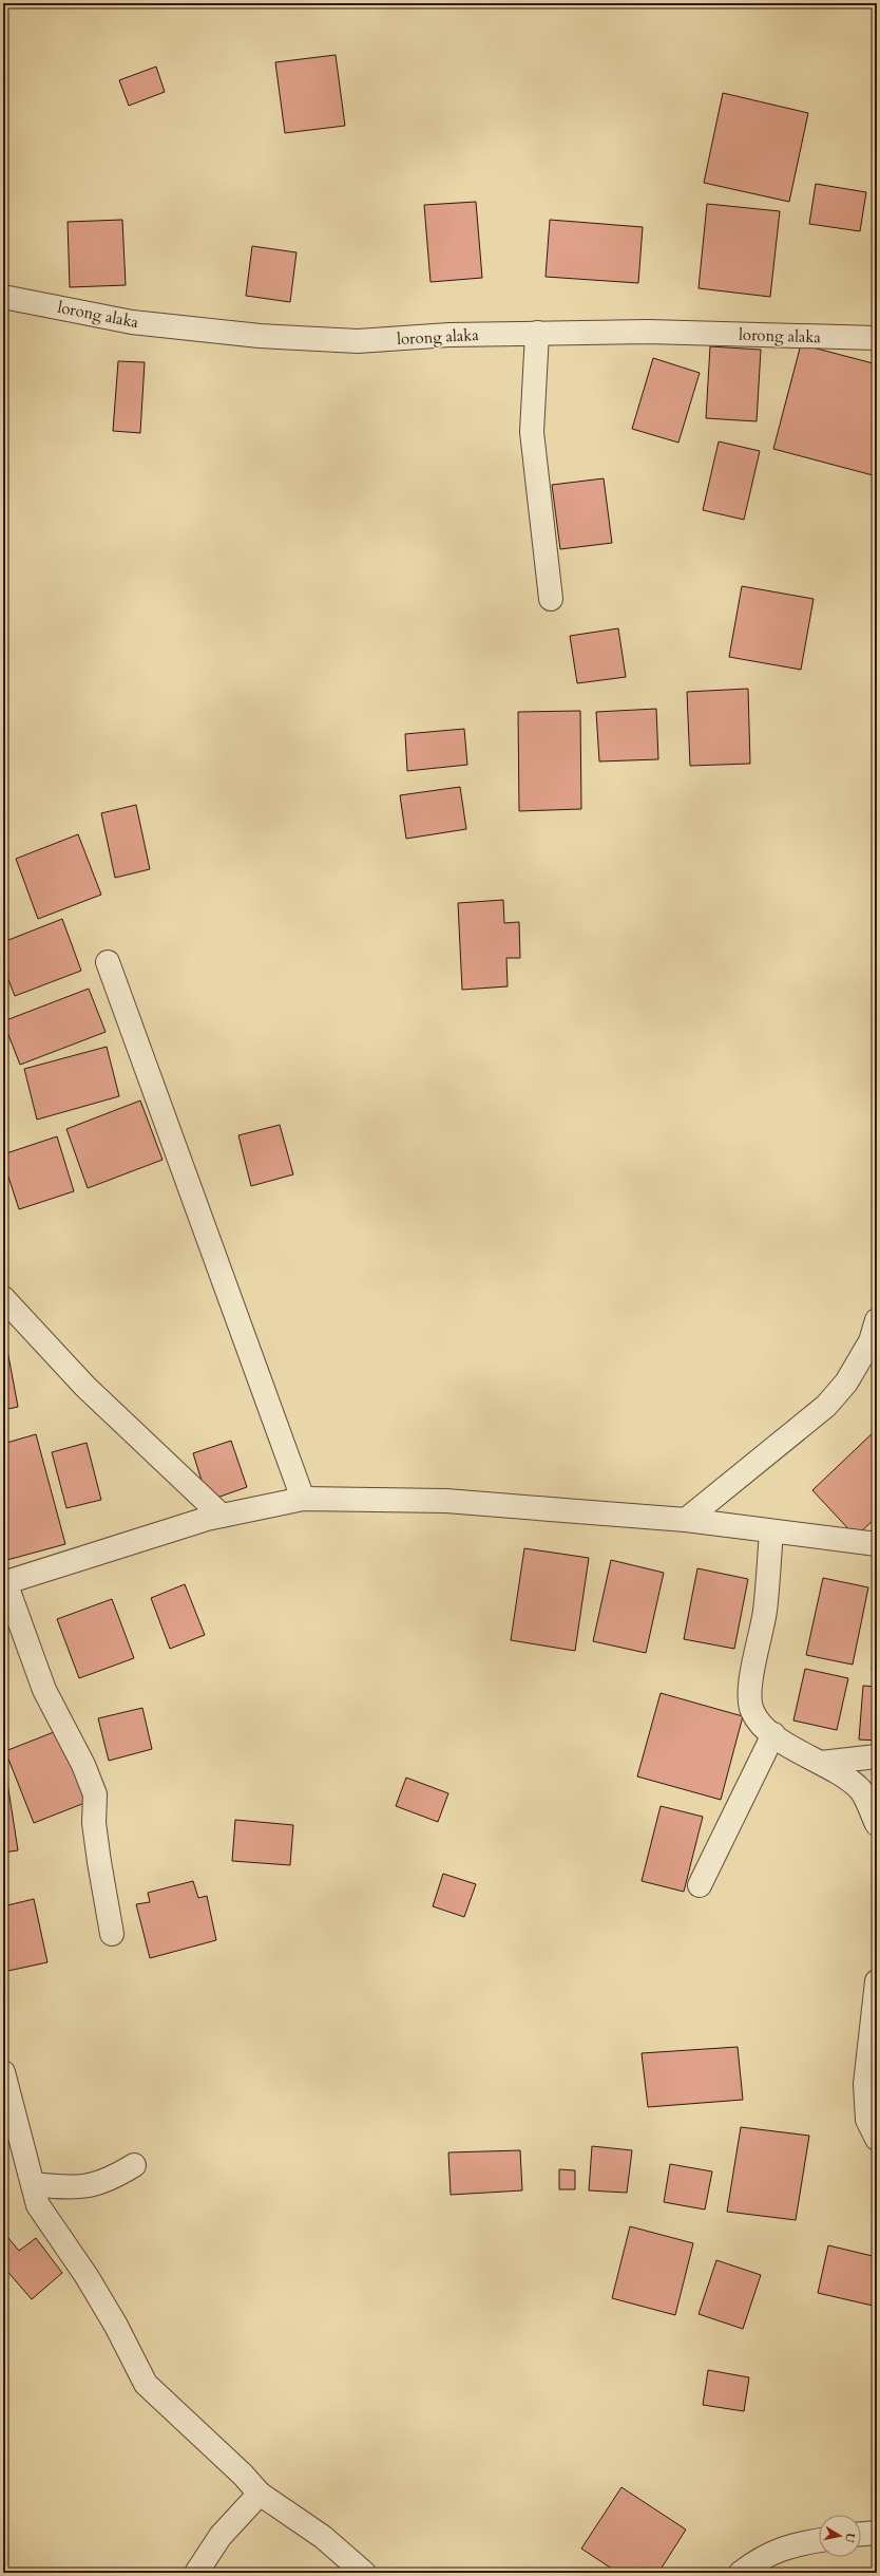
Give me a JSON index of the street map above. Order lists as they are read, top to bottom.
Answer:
{
  "streets": {
    "street": ["lorong alaka"]
  },
  "north": "right"
}
